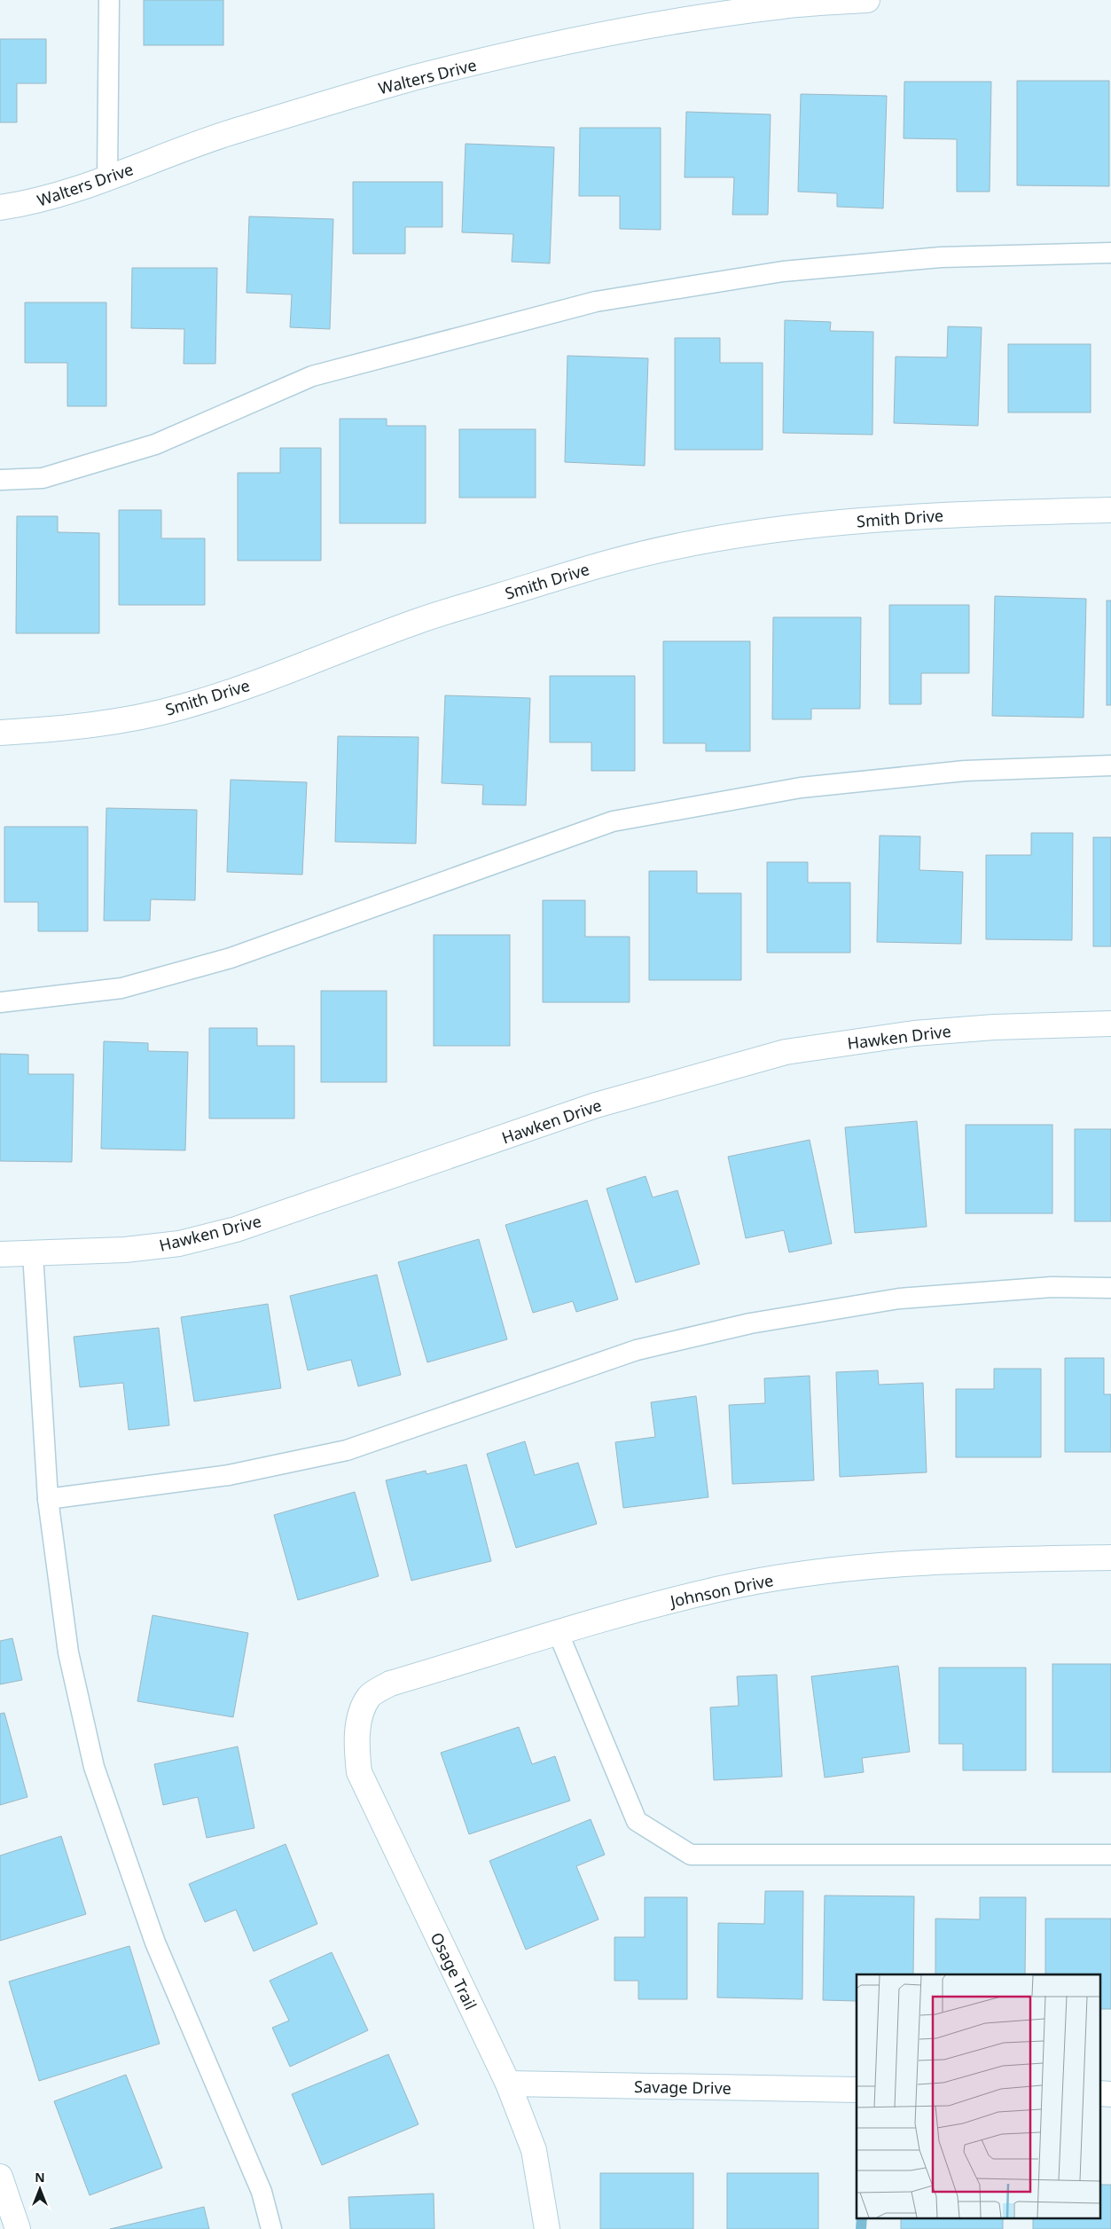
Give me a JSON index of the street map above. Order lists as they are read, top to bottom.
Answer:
{
  "streets": {
    "street": [
      "Walters Drive",
      "Smith Drive",
      "Hawken Drive",
      "Johnson Drive",
      "Osage Trail",
      "Savage Drive"
    ]
  },
  "crossings": [
    ["Johnson Drive", "Osage Trail"],
    ["Osage Trail", "Savage Drive"]
  ],
  "north": "top"
}
